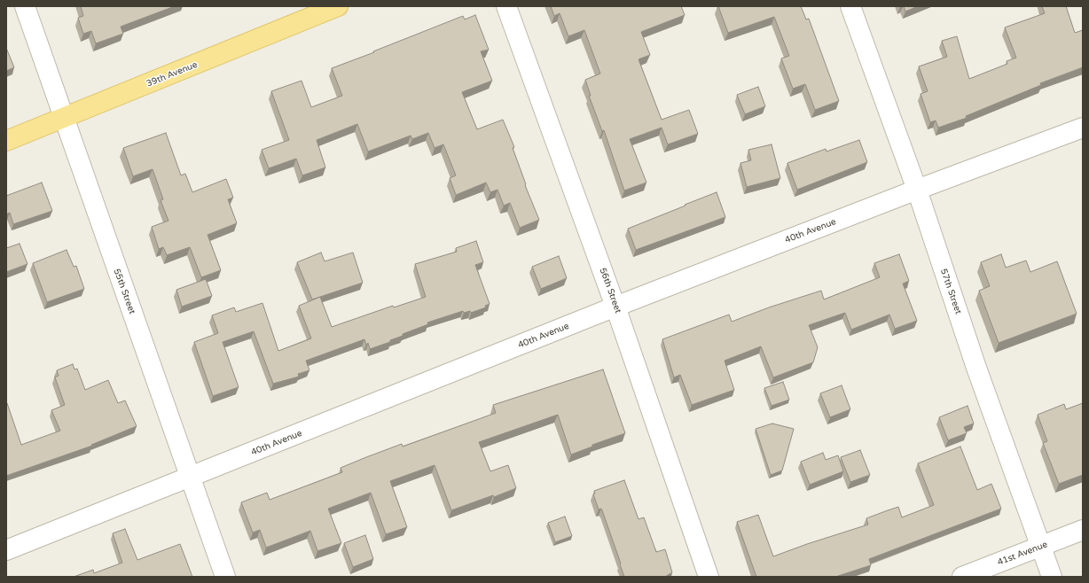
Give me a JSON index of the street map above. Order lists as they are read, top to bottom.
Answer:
{
  "streets": {
    "main road": ["39th Avenue"],
    "street": [
      "40th Avenue",
      "56th Street",
      "55th Street",
      "57th Street",
      "41st Avenue"
    ]
  },
  "crossings": [
    ["39th Avenue", "55th Street"],
    ["40th Avenue", "56th Street"],
    ["40th Avenue", "55th Street"],
    ["40th Avenue", "57th Street"],
    ["57th Street", "41st Avenue"]
  ]
}
